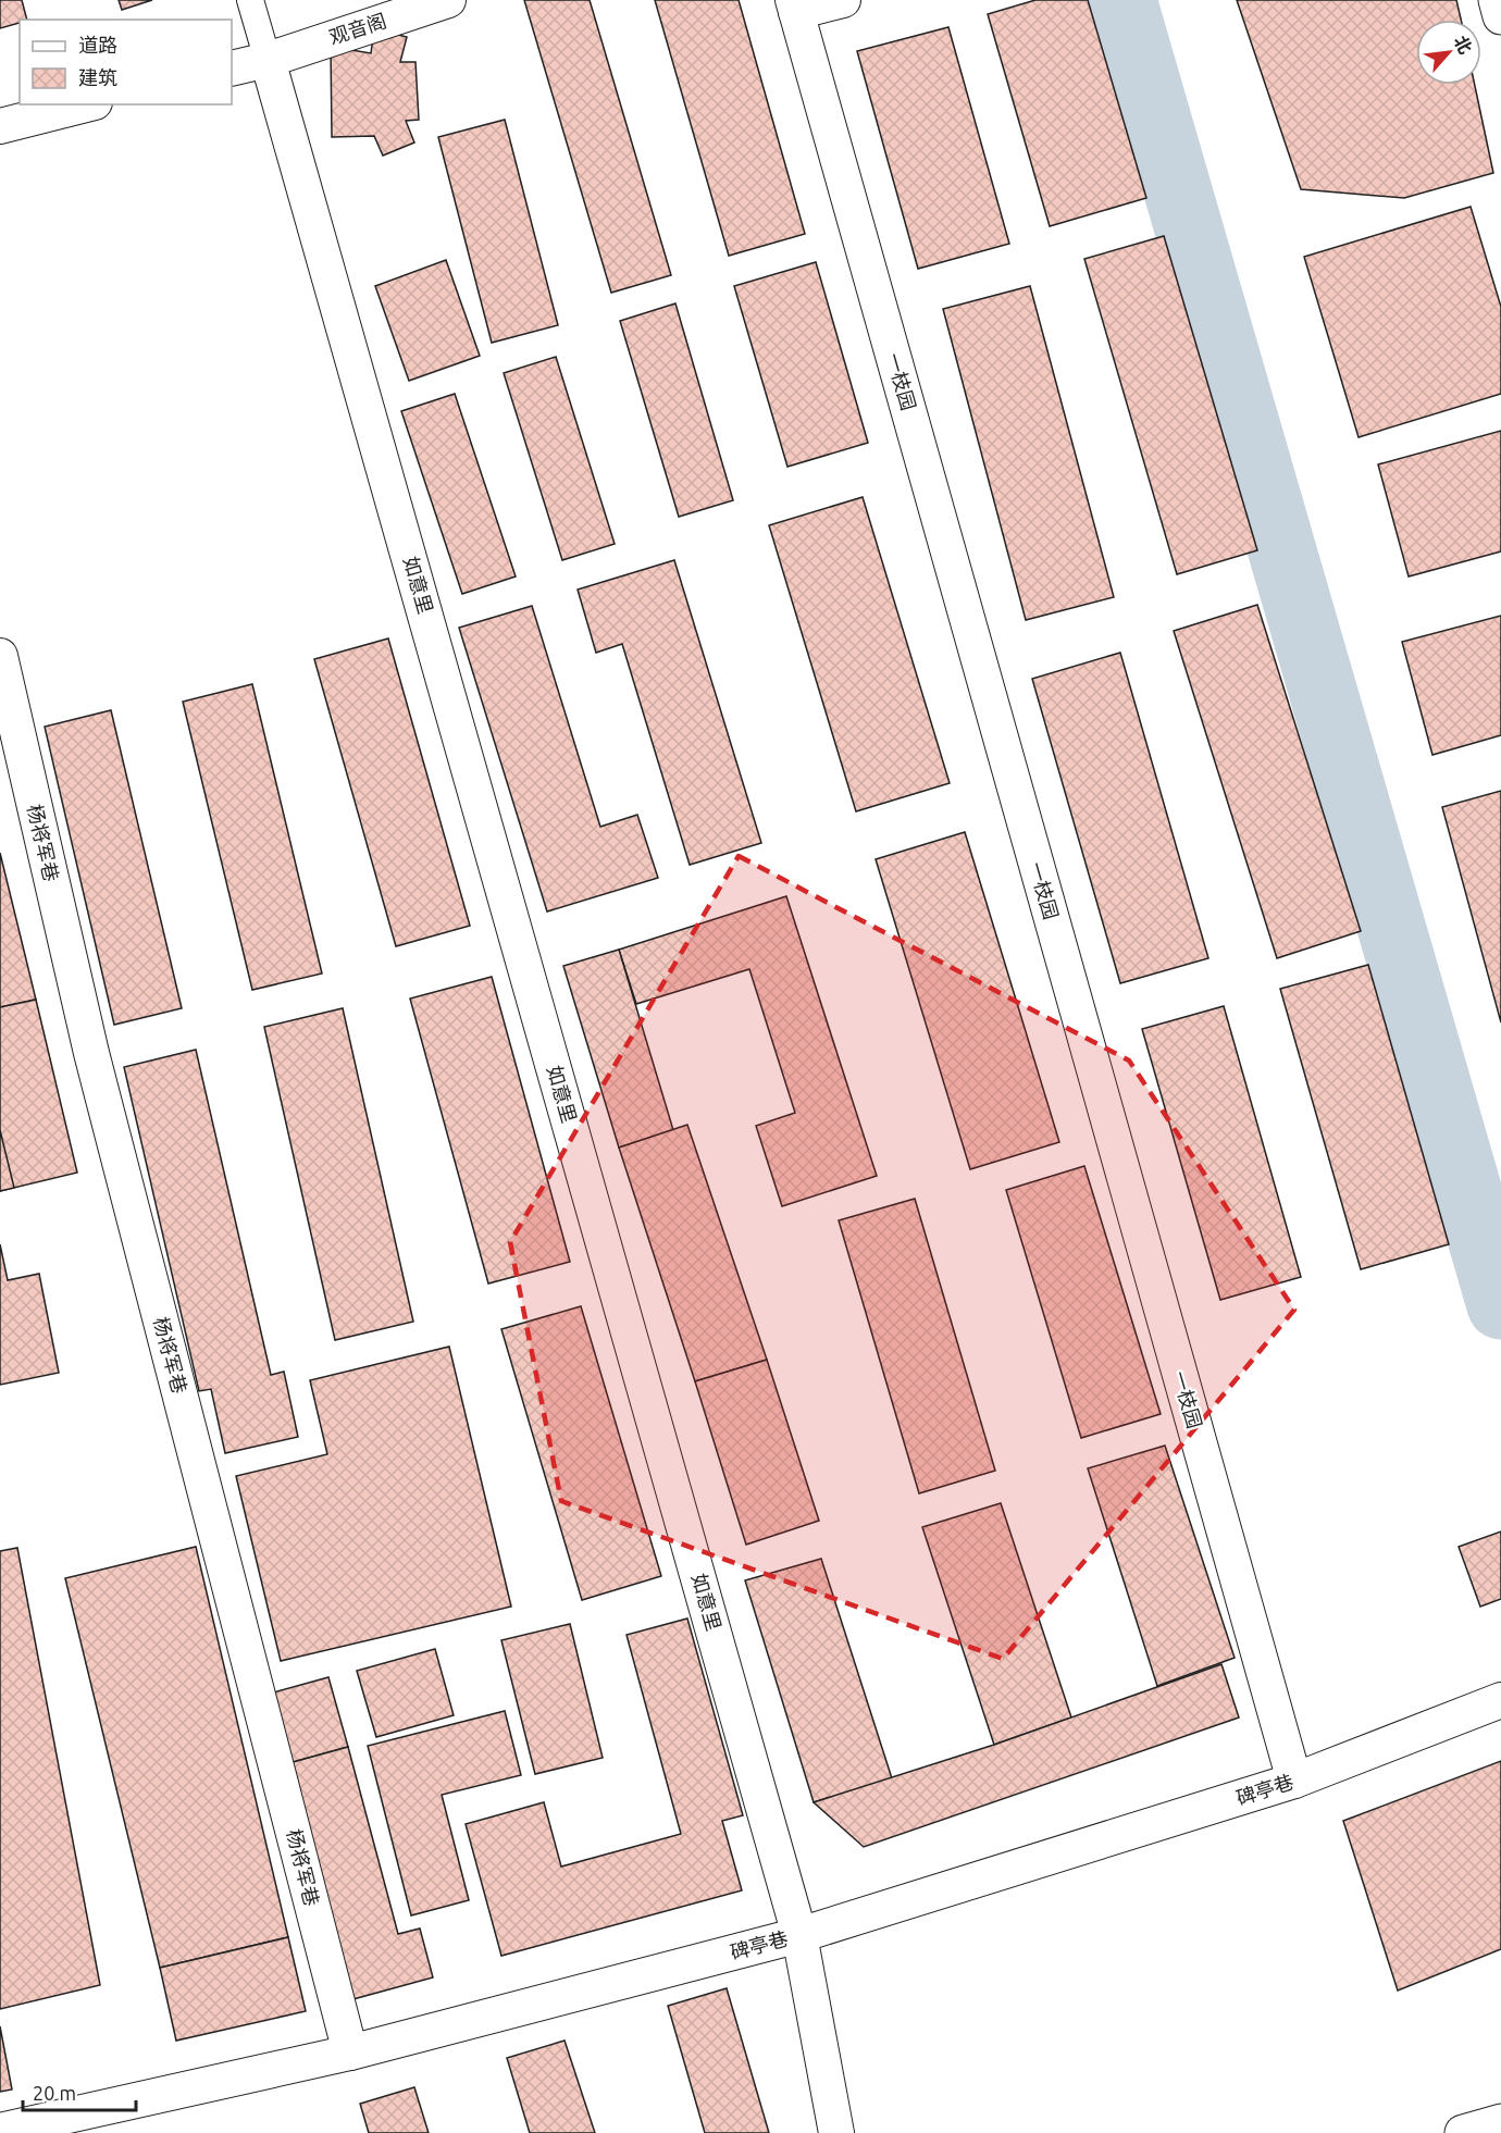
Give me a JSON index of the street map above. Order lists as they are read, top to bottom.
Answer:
{
  "streets": {
    "street": [
      "观音阁",
      "一枝园",
      "如意里",
      "杨将军巷",
      "碑亭巷"
    ]
  },
  "crossings": [
    ["观音阁", "如意里"],
    ["一枝园", "碑亭巷"],
    ["如意里", "碑亭巷"],
    ["杨将军巷", "碑亭巷"]
  ],
  "legend": ["道路", "建筑"],
  "scale_bar": "20 m",
  "north": "top right"
}
